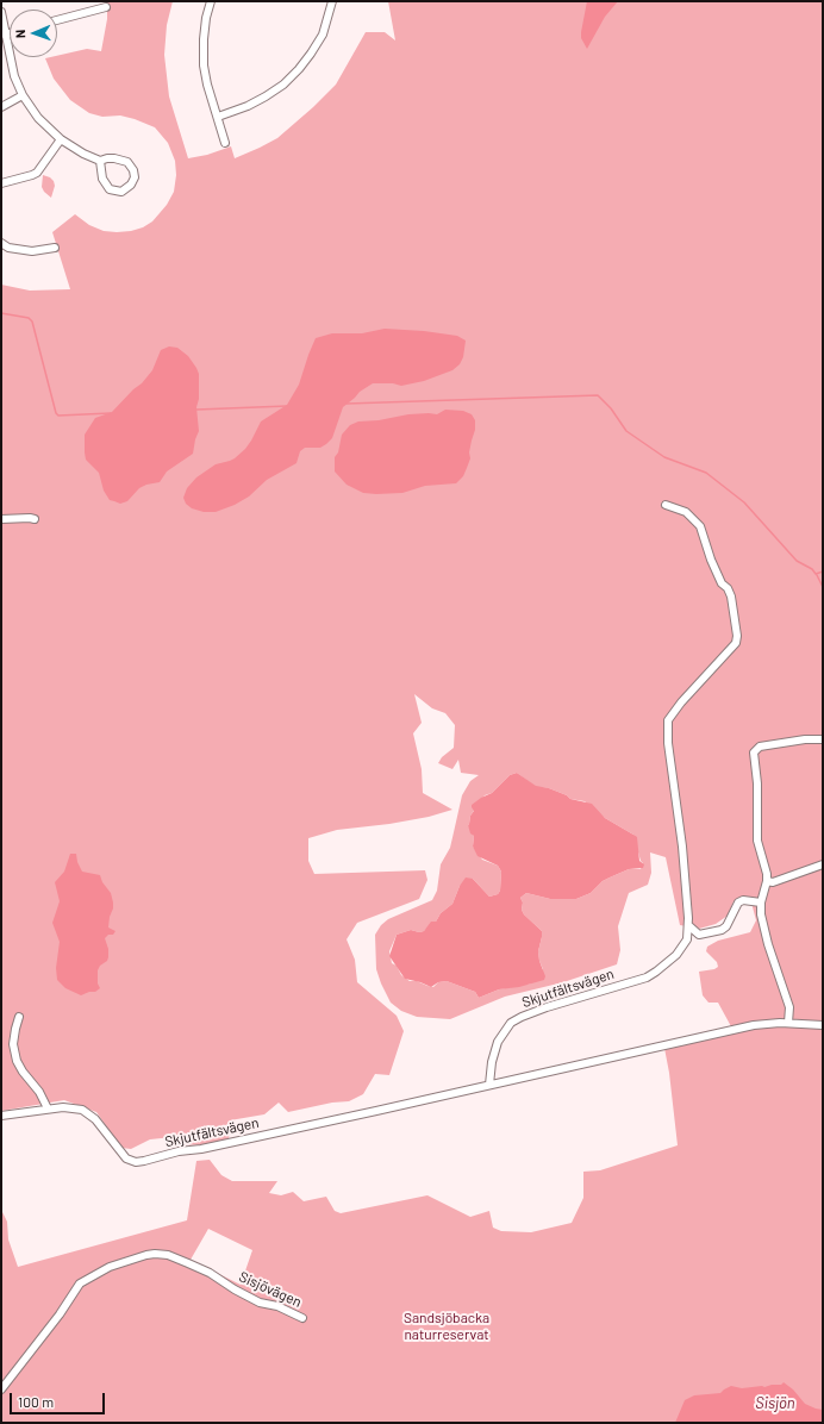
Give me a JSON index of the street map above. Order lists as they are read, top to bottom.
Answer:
{
  "streets": {
    "street": ["Skjutfältsvägen", "Sisjövägen"]
  },
  "water": ["Sisjön"],
  "parks": ["Sandsjöbacka naturreservat"],
  "scale_bar": "100 m",
  "north": "left"
}
